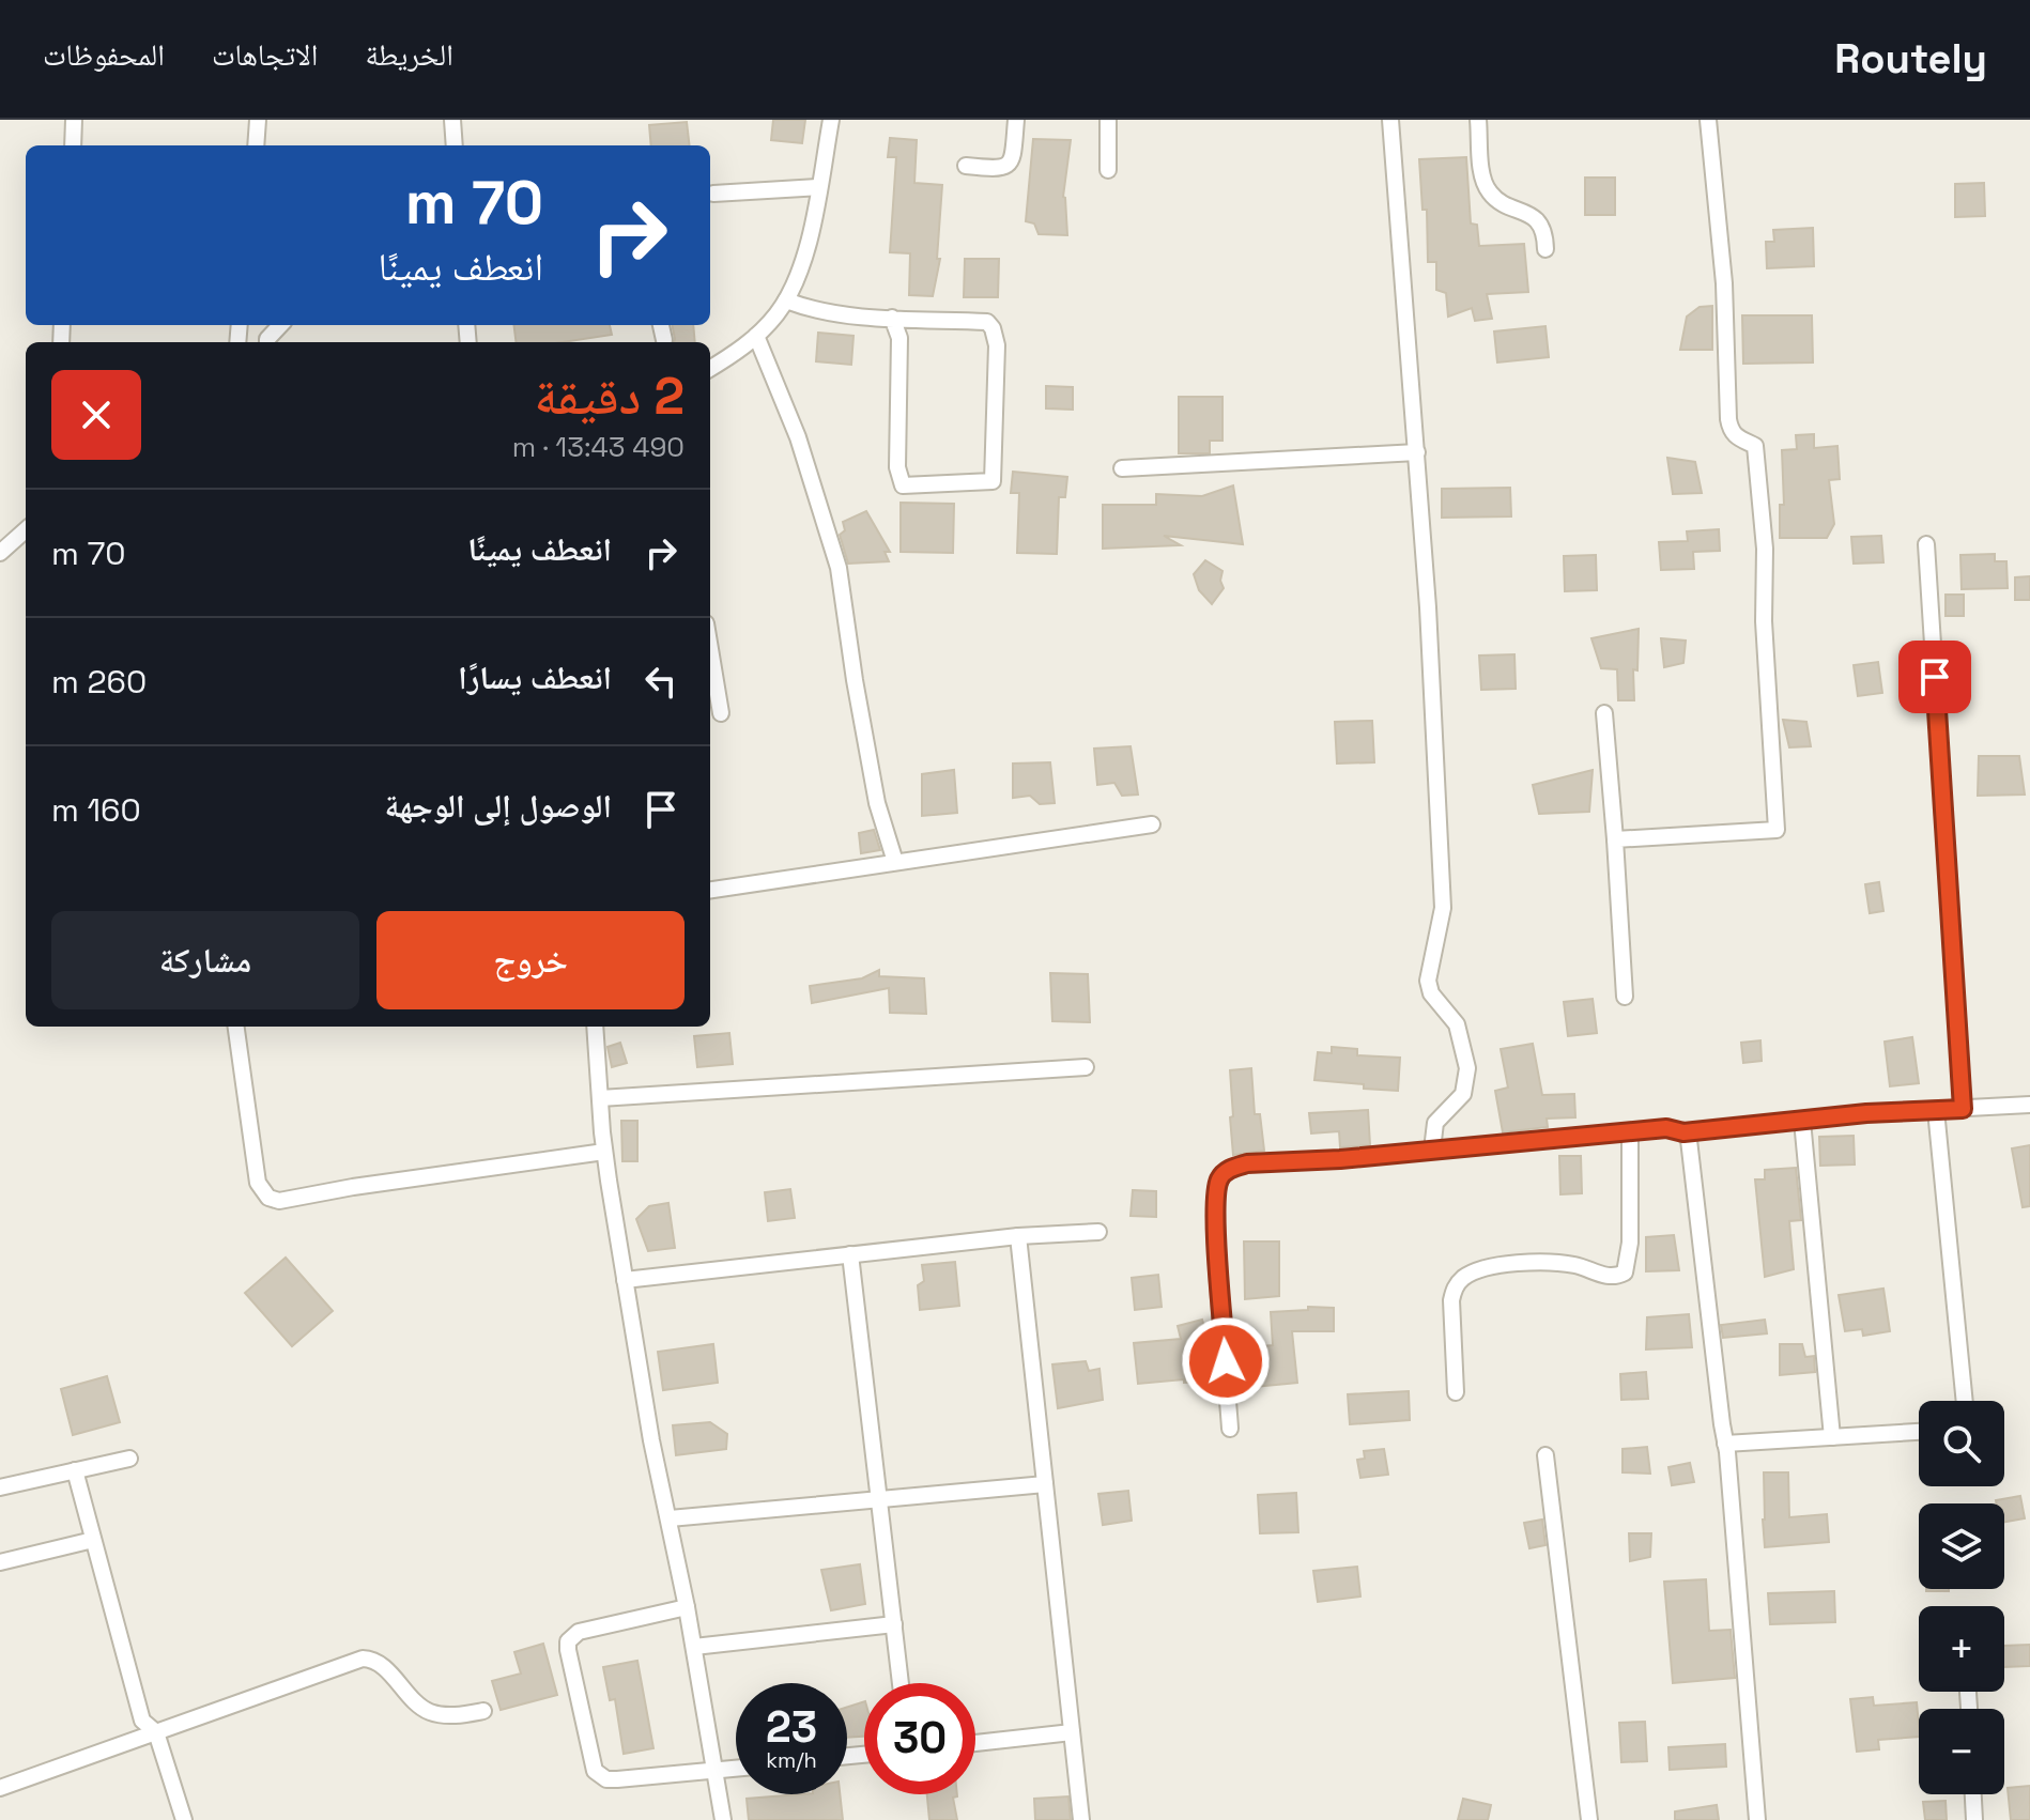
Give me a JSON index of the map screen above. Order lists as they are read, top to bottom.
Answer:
{
  "page": {
    "header": "Routely",
    "nav": ["الخريطة", "الاتجاهات", "المحفوظات"],
    "turn": ["70 m", "انعطف يمينًا"],
    "heading": ["2 دقيقة", "490 m · 13:43"],
    "list": [
      {
        "name": "انعطف يمينًا",
        "value": "70 m"
      },
      {
        "name": "انعطف يسارًا",
        "value": "260 m"
      },
      {
        "name": "الوصول إلى الوجهة",
        "value": "160 m"
      }
    ],
    "buttons": ["خروج", "مشاركة"],
    "map_buttons": ["+", "−"],
    "speed": "23 km/h",
    "limit": "30"
  }
}
